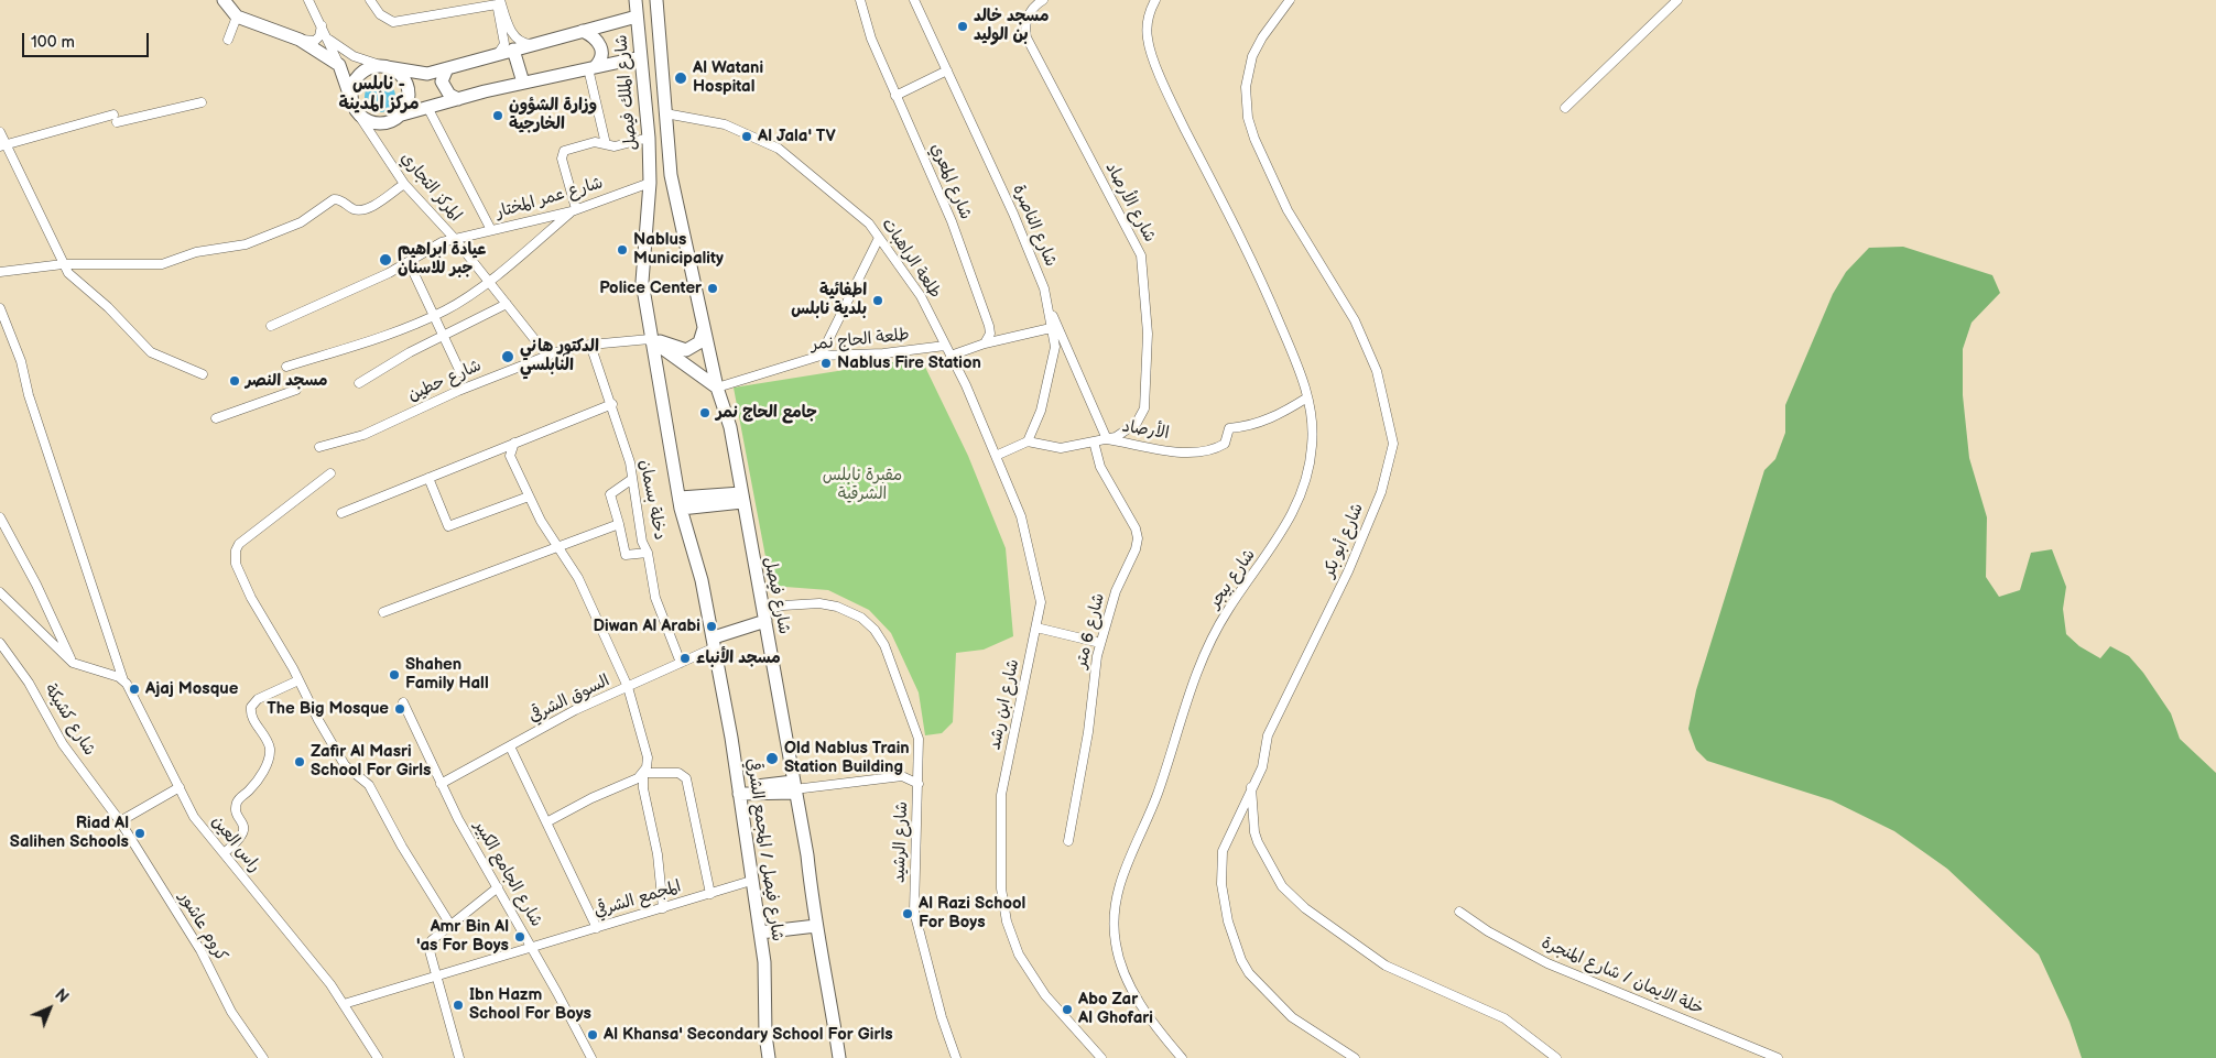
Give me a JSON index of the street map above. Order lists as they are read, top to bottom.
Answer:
{
  "streets": {
    "main road": ["شارع الملك فيصل", "شارع فيصل", "شارع فيصل / المجمع الشرقي"],
    "street": [
      "شارع المعري",
      "المركز التجاري",
      "شارع عمر المختار",
      "شارع الأرصاد",
      "شارع الناصرة",
      "طلعة الراهبات",
      "طلعة الحاج نمر",
      "شارع حطين",
      "الأرصاد",
      "دخلة بسمان",
      "شارع أبو بكر",
      "شارع بيجر",
      "شارع 6 متر",
      "السوق الشرقي",
      "شارع ابن رشد",
      "شارع كشيكة",
      "شارع الرشيد",
      "راس العين",
      "شارع الجامع الكبير",
      "المجمع الشرقي",
      "كروم عاشور",
      "خلة الايمان / شارع المنجرة"
    ]
  },
  "crossings": [
    ["شارع الملك فيصل", "شارع عمر المختار"],
    ["شارع الملك فيصل", "شارع حطين"],
    ["شارع الملك فيصل", "شارع فيصل / المجمع الشرقي"],
    ["المركز التجاري", "شارع عمر المختار"],
    ["المركز التجاري", "شارع حطين"],
    ["شارع الأرصاد", "شارع الناصرة"],
    ["شارع الأرصاد", "الأرصاد"],
    ["شارع الأرصاد", "شارع 6 متر"],
    ["شارع الناصرة", "الأرصاد"],
    ["طلعة الراهبات", "طلعة الحاج نمر"],
    ["طلعة الراهبات", "شارع فيصل"],
    ["طلعة الراهبات", "شارع ابن رشد"],
    ["طلعة الحاج نمر", "شارع فيصل"],
    ["طلعة الحاج نمر", "شارع ابن رشد"],
    ["شارع حطين", "دخلة بسمان"],
    ["شارع حطين", "شارع فيصل / المجمع الشرقي"],
    ["الأرصاد", "شارع بيجر"],
    ["دخلة بسمان", "السوق الشرقي"],
    ["شارع فيصل", "شارع الرشيد"],
    ["السوق الشرقي", "شارع فيصل / المجمع الشرقي"],
    ["السوق الشرقي", "شارع الجامع الكبير"],
    ["شارع كشيكة", "كروم عاشور"],
    ["راس العين", "المجمع الشرقي"],
    ["شارع فيصل / المجمع الشرقي", "المجمع الشرقي"],
    ["شارع الجامع الكبير", "المجمع الشرقي"]
  ],
  "districts": ["نابلس - مركز المدينة"],
  "parks": ["مقبرة نابلس الشرقية"],
  "places": [
    "مسجد خالد بن الوليد",
    "Al Watani Hospital",
    "وزارة الشؤون الخارجية",
    "Al Jala' TV",
    "Nablus Municipality",
    "عيادة ابراهيم جبر للاسنان",
    "Police Center",
    "اطفائية بلدية نابلس",
    "الدكتور هاني النابلسي",
    "Nablus Fire Station",
    "مسجد النصر",
    "جامع الحاج نمر",
    "Diwan Al Arabi",
    "مسجد الأنباء",
    "Shahen Family Hall",
    "Ajaj Mosque",
    "The Big Mosque",
    "Old Nablus Train Station Building",
    "Zafir Al Masri School For Girls",
    "Riad Al Salihen Schools",
    "Al Razi School For Boys",
    "Amr Bin Al 'as For Boys",
    "Ibn Hazm School For Boys",
    "Abo Zar Al Ghofari",
    "Al Khansa' Secondary School For Girls"
  ],
  "scale_bar": "100 m",
  "north": "top right"
}
